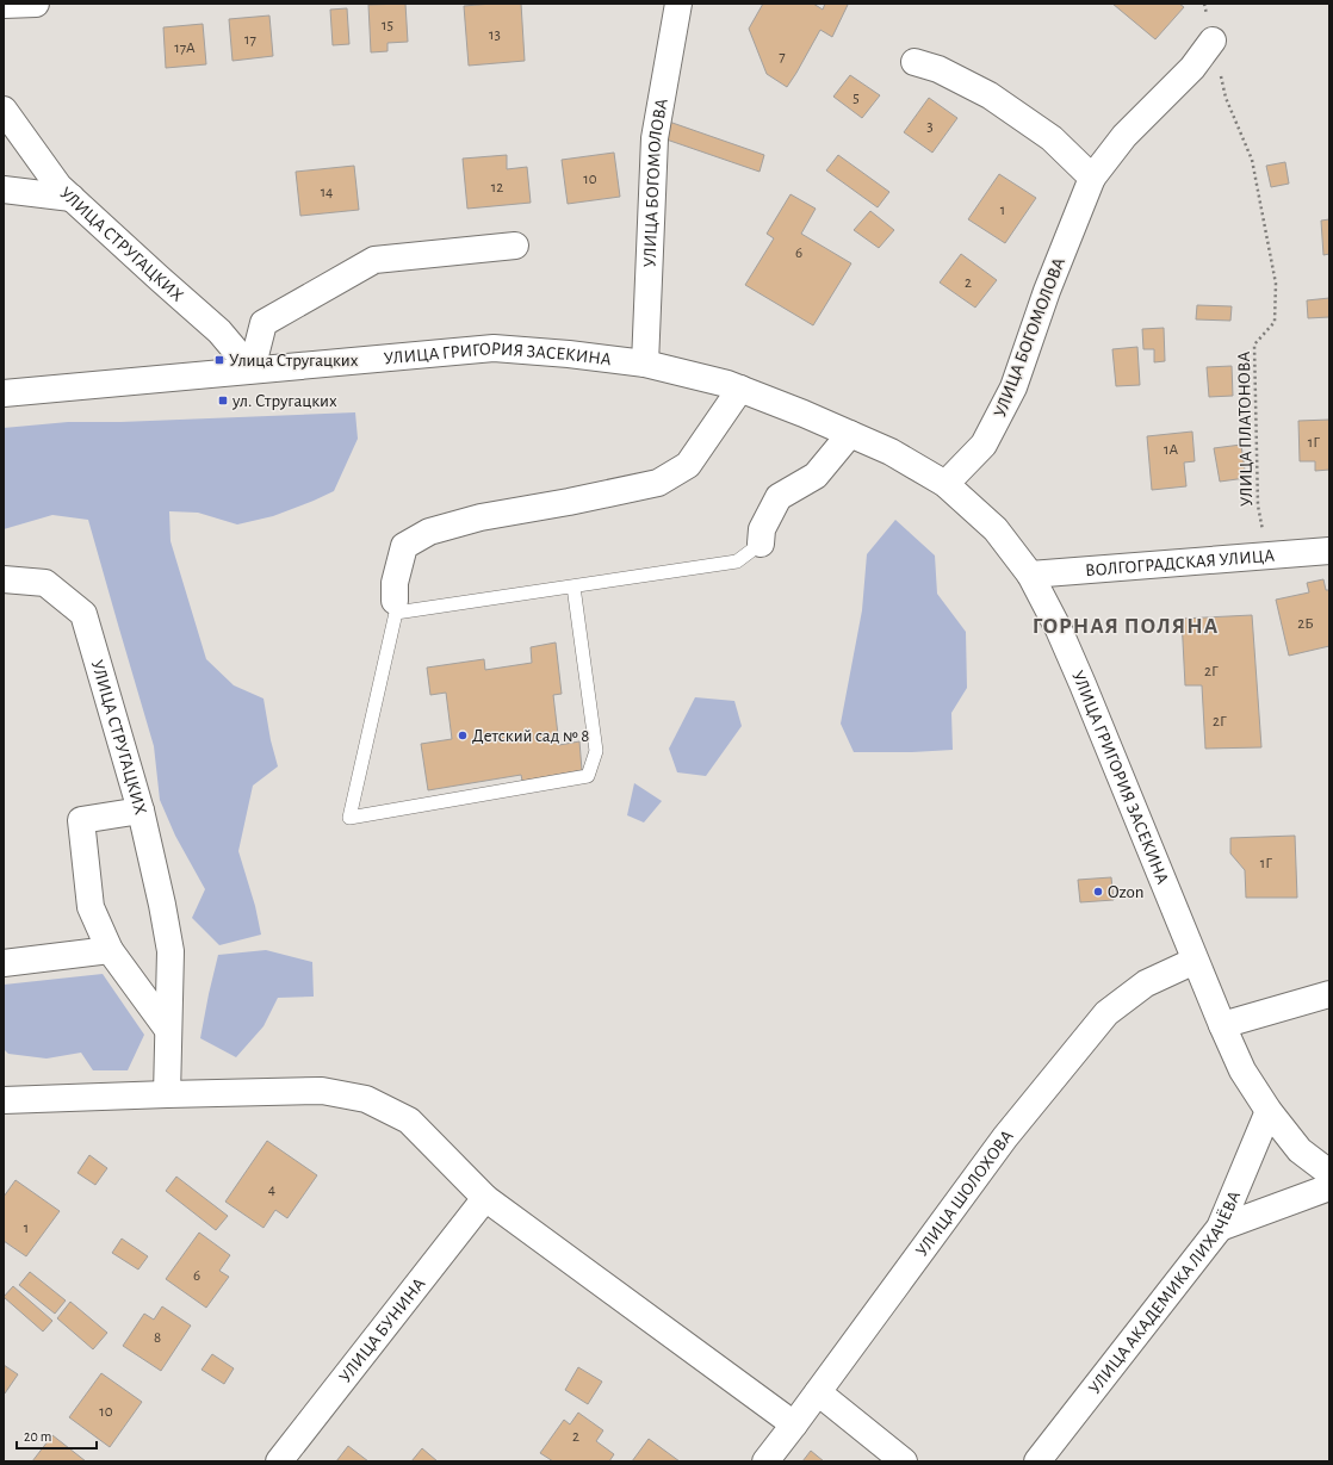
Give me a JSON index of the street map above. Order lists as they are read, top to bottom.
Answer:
{
  "streets": {
    "street": [
      "УЛИЦА БОГОМОЛОВА",
      "УЛИЦА СТРУГАЦКИХ",
      "УЛИЦА ГРИГОРИЯ ЗАСЕКИНА",
      "ВОЛГОГРАДСКАЯ УЛИЦА",
      "УЛИЦА ШОЛОХОВА",
      "УЛИЦА АКАДЕМИКА ЛИХАЧЁВА",
      "УЛИЦА БУНИНА"
    ],
    "path": ["УЛИЦА ПЛАТОНОВА"]
  },
  "crossings": [
    ["УЛИЦА БОГОМОЛОВА", "УЛИЦА ГРИГОРИЯ ЗАСЕКИНА"],
    ["УЛИЦА БОГОМОЛОВА", "УЛИЦА ПЛАТОНОВА"],
    ["УЛИЦА СТРУГАЦКИХ", "УЛИЦА ГРИГОРИЯ ЗАСЕКИНА"],
    ["УЛИЦА ГРИГОРИЯ ЗАСЕКИНА", "ВОЛГОГРАДСКАЯ УЛИЦА"],
    ["УЛИЦА ГРИГОРИЯ ЗАСЕКИНА", "УЛИЦА ШОЛОХОВА"],
    ["УЛИЦА ГРИГОРИЯ ЗАСЕКИНА", "УЛИЦА АКАДЕМИКА ЛИХАЧЁВА"],
    ["УЛИЦА ПЛАТОНОВА", "ВОЛГОГРАДСКАЯ УЛИЦА"]
  ],
  "districts": ["ГОРНАЯ ПОЛЯНА"],
  "places": {
    "transit": ["Улица Стругацких", "ул. Стругацких"],
    "other": ["Детский сад № 8", "Ozon"]
  },
  "house_numbers": [
    "15",
    "13",
    "17",
    "17А",
    "7",
    "5",
    "3",
    "10",
    "12",
    "14",
    "1",
    "6",
    "2",
    "1Г",
    "1А",
    "2Б",
    "2Г",
    "2Г",
    "1Г",
    "4",
    "1",
    "6",
    "8",
    "10",
    "2"
  ],
  "scale_bar": "20 m"
}
